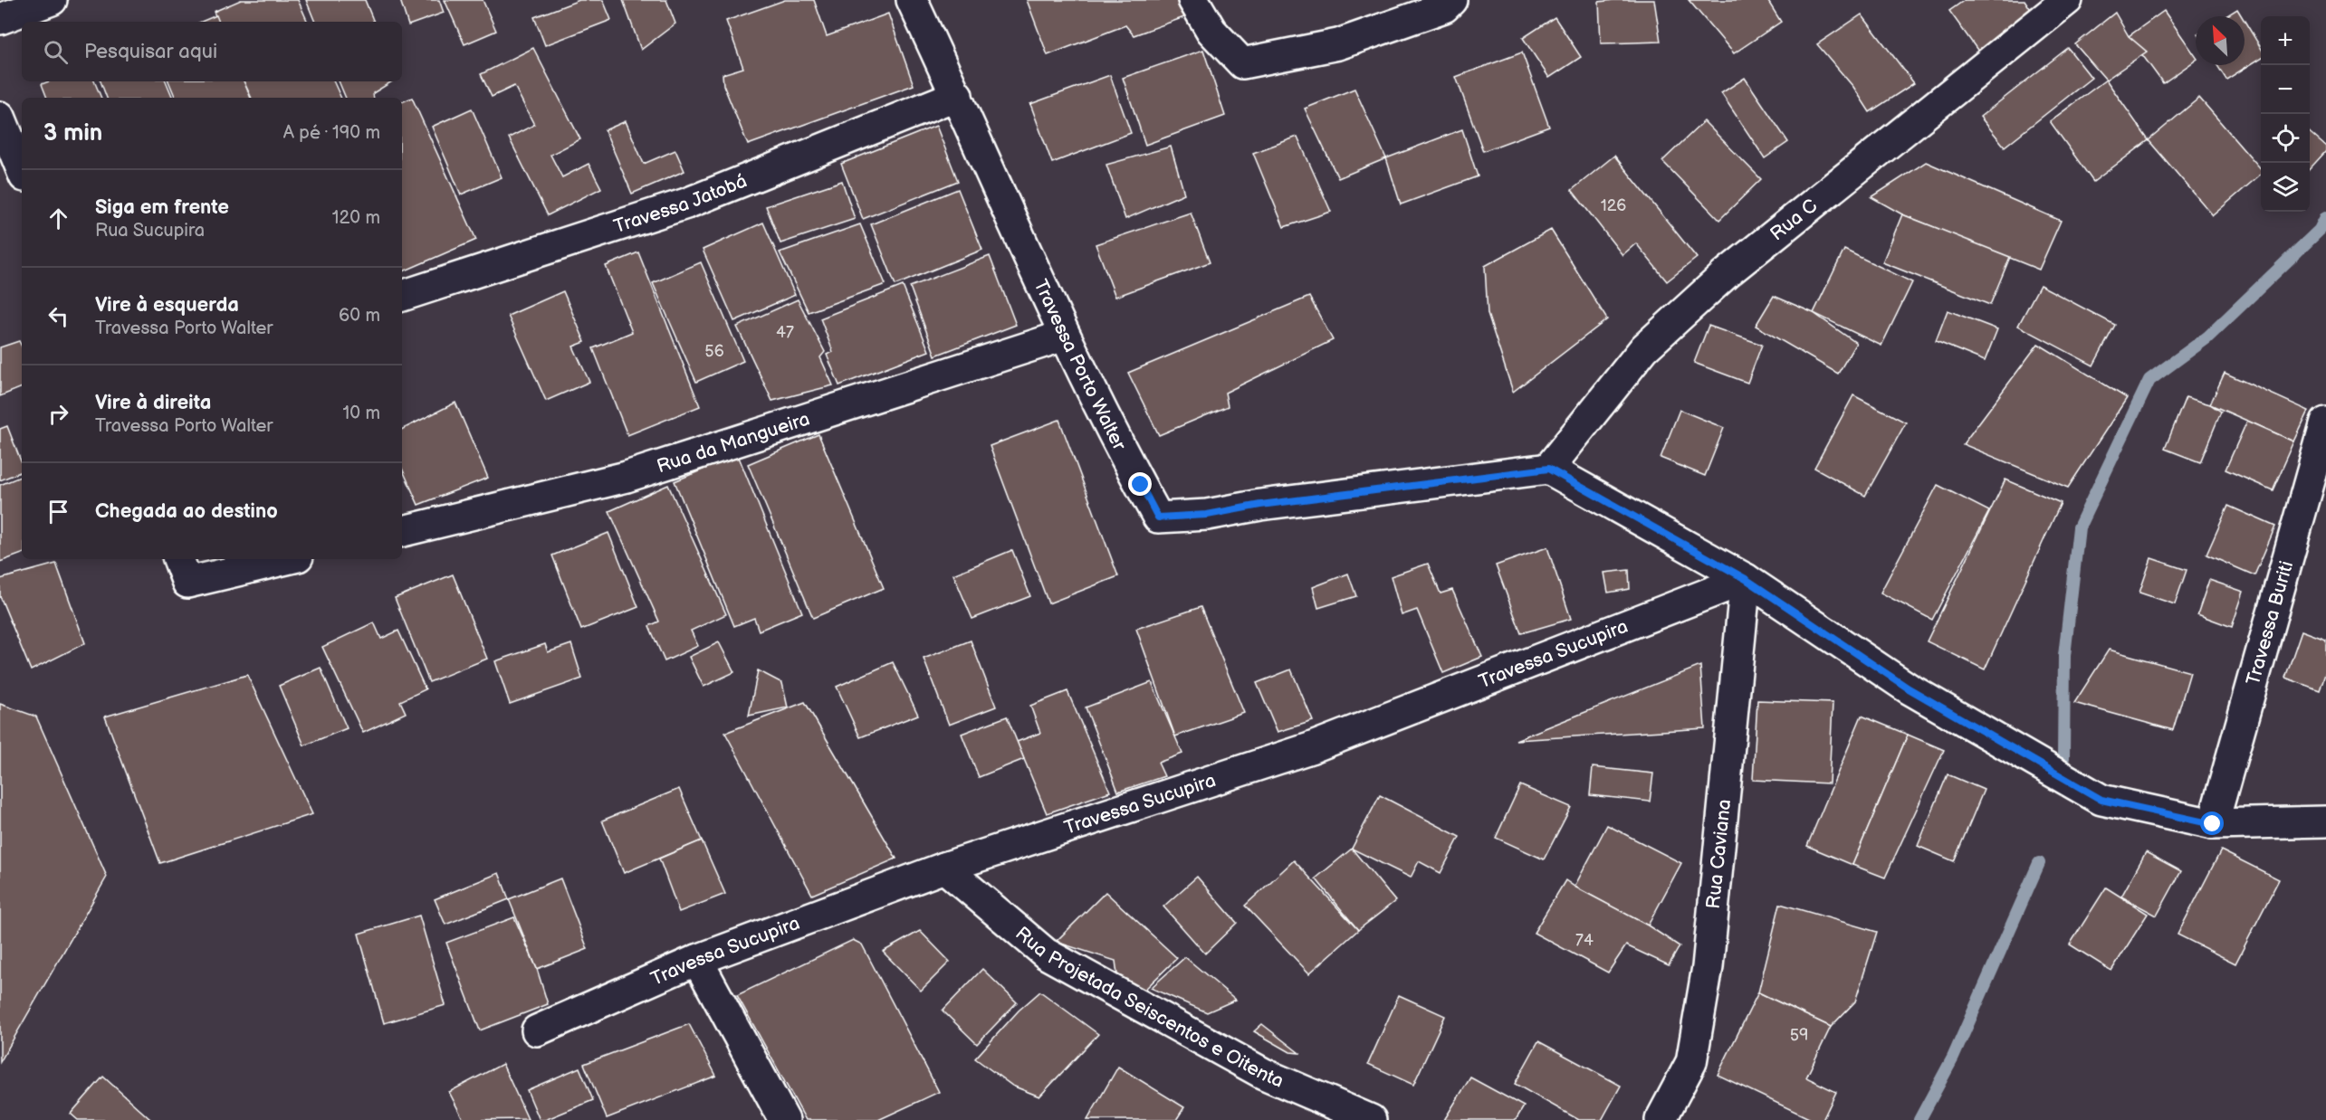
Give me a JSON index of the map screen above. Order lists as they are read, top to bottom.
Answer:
{
  "streets": {
    "street": [
      "Travessa Jatobá",
      "Rua C",
      "Travessa Porto Walter",
      "Rua da Mangueira",
      "Travessa Buriti",
      "Travessa Sucupira",
      "Rua Caviana",
      "Rua Projetada Seiscentos e Oitenta"
    ]
  },
  "crossings": [
    ["Travessa Jatobá", "Travessa Porto Walter"],
    ["Rua C", "Travessa Porto Walter"],
    ["Travessa Porto Walter", "Rua da Mangueira"],
    ["Travessa Sucupira", "Rua Caviana"],
    ["Travessa Sucupira", "Rua Projetada Seiscentos e Oitenta"]
  ],
  "house_numbers": [
    "126",
    "47",
    "56",
    "74",
    "59"
  ],
  "north": "top left",
  "page": {
    "map_buttons": ["+", "−"],
    "search": "Pesquisar aqui",
    "heading": ["3 min", "A pé · 190 m"],
    "list": [
      ["Siga em frente", "Rua Sucupira", "120 m"],
      ["Vire à esquerda", "Travessa Porto Walter", "60 m"],
      ["Vire à direita", "Travessa Porto Walter", "10 m"],
      "Chegada ao destino"
    ]
  }
}
